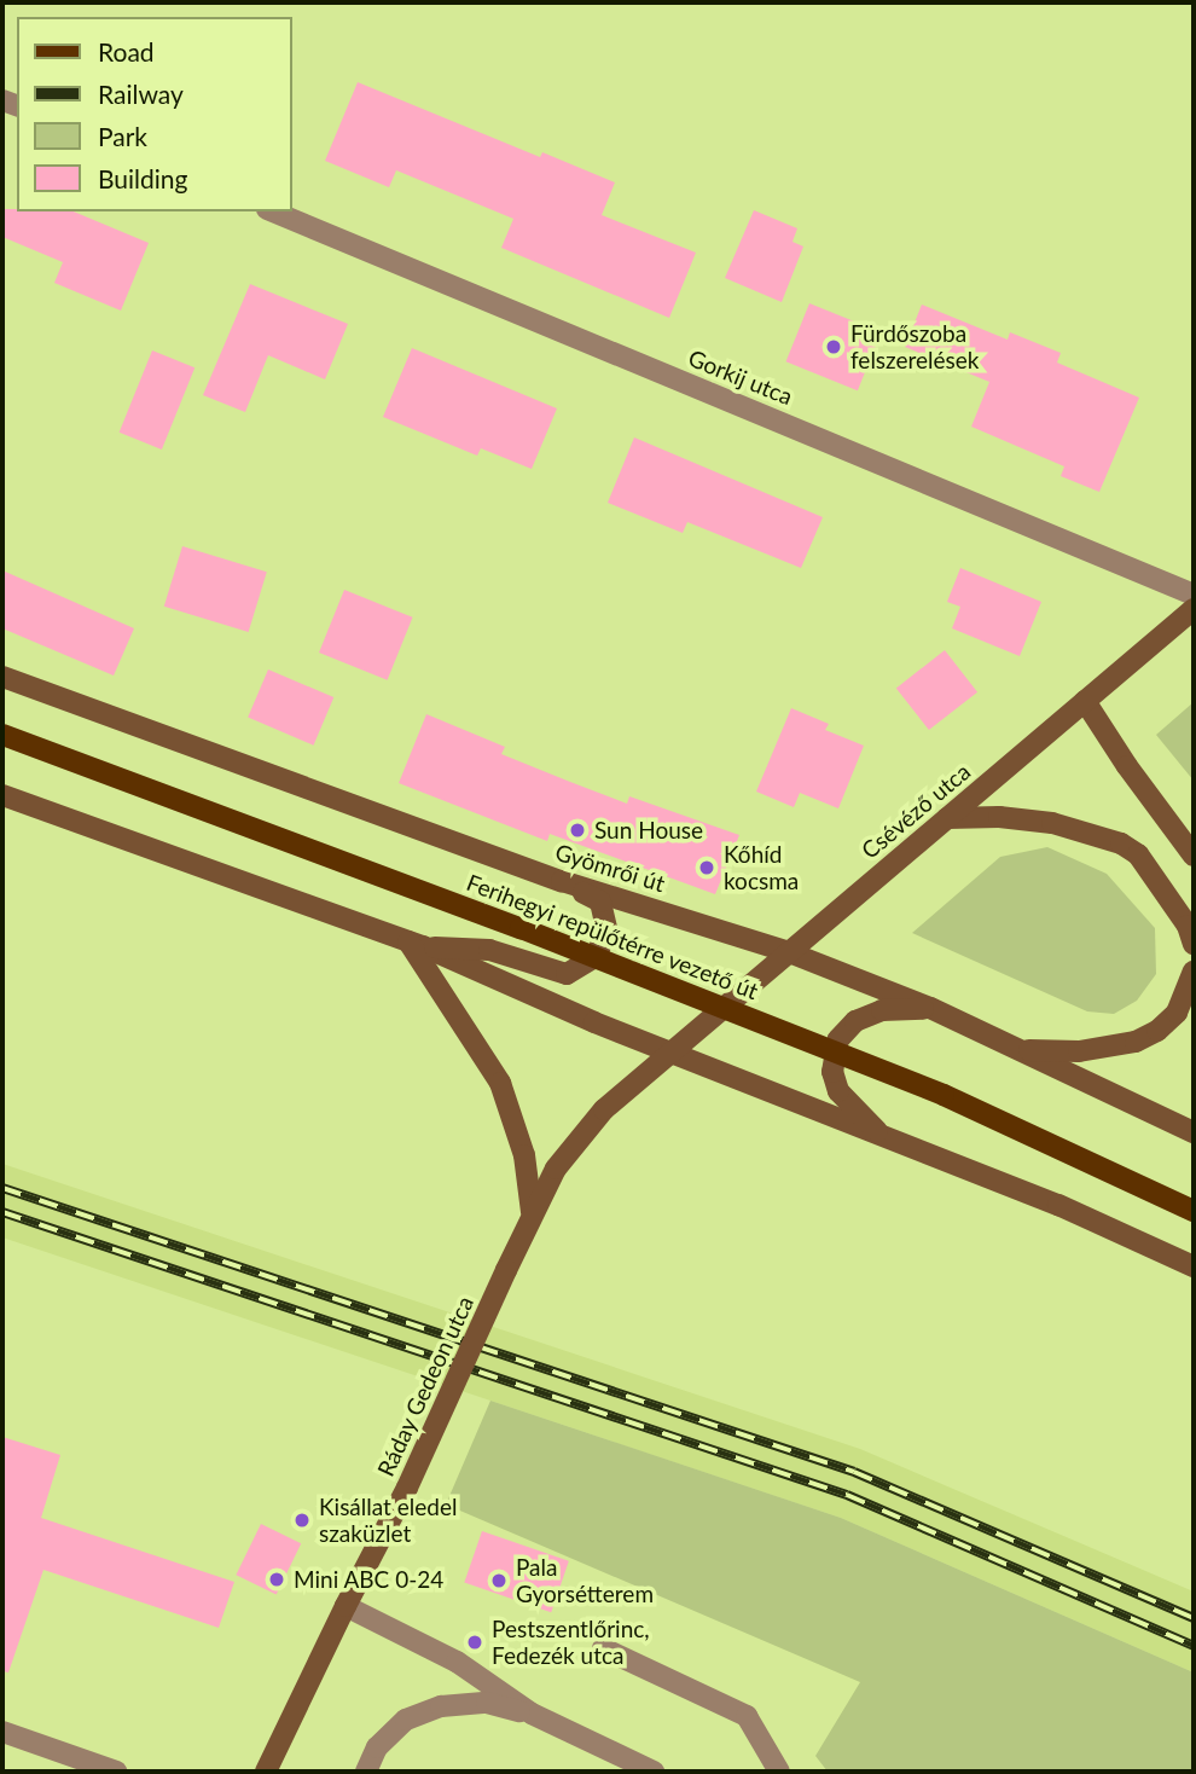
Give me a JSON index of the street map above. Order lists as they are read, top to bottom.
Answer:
{
  "streets": {
    "main road": ["Ferihegyi repülőtérre vezető út"],
    "street": [
      "Gorkij utca",
      "Csévéző utca",
      "Gyömrői út",
      "Ráday Gedeon utca"
    ]
  },
  "crossings": [
    ["Csévéző utca", "Gyömrői út"],
    ["Csévéző utca", "Ráday Gedeon utca"]
  ],
  "places": [
    "Fürdőszoba felszerelések",
    "Sun House",
    "Kőhíd kocsma",
    "Kisállat eledel szaküzlet",
    "Mini ABC 0-24",
    "Pala Gyorsétterem",
    "Pestszentlőrinc, Fedezék utca"
  ],
  "legend": [
    "Road",
    "Railway",
    "Park",
    "Building"
  ]
}
